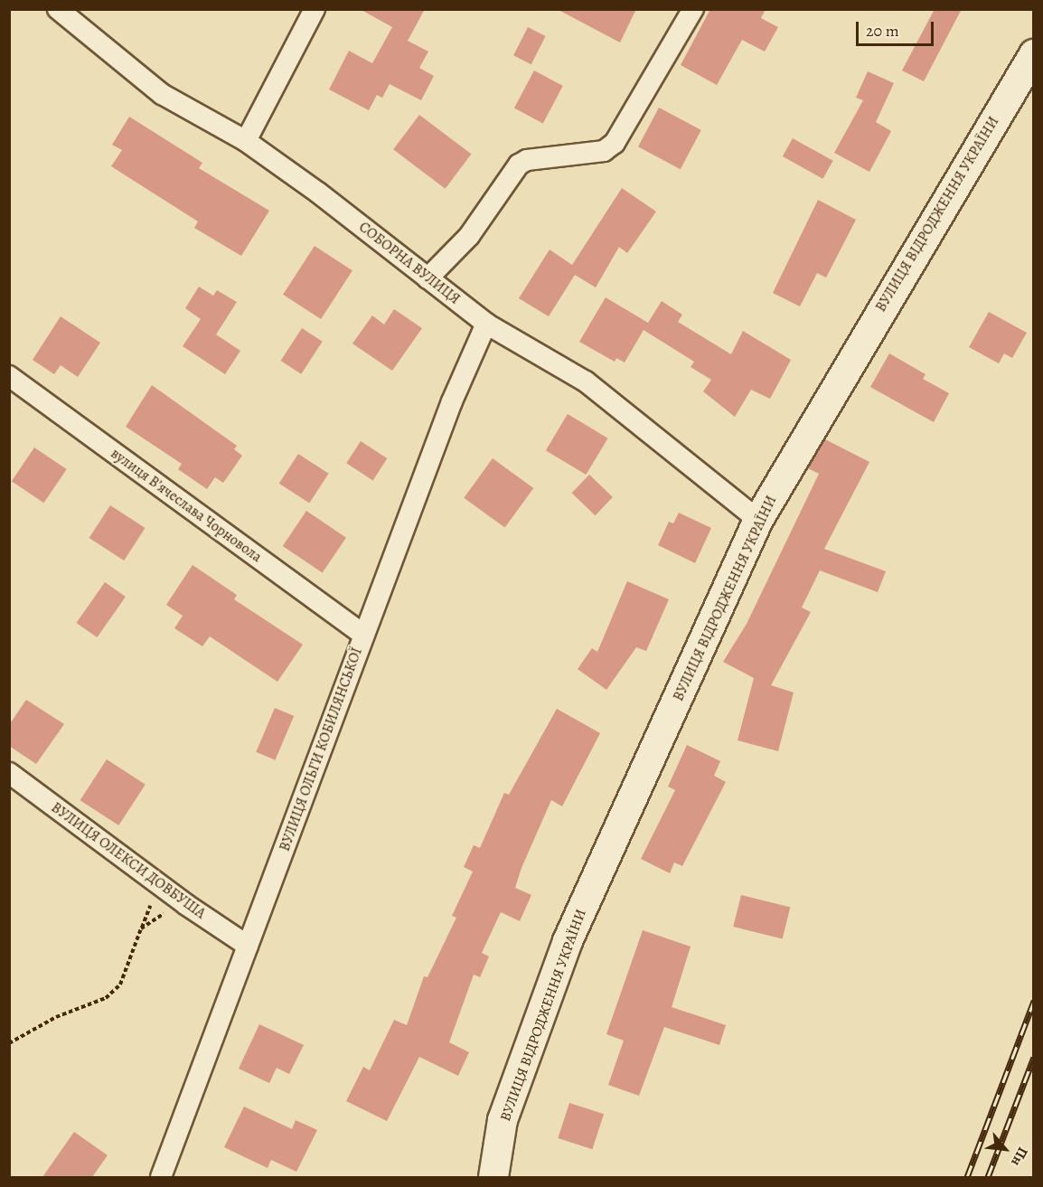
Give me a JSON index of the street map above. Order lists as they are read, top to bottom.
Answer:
{
  "streets": {
    "street": [
      "ВУЛИЦЯ ВІДРОДЖЕННЯ УКРАЇНИ",
      "СОБОРНА ВУЛИЦЯ",
      "вулиця Вʼячеслава Чорновола",
      "ВУЛИЦЯ ОЛЬГИ КОБИЛЯНСЬКОЇ",
      "ВУЛИЦЯ ОЛЕКСИ ДОВБУША"
    ]
  },
  "crossings": [
    ["ВУЛИЦЯ ВІДРОДЖЕННЯ УКРАЇНИ", "СОБОРНА ВУЛИЦЯ"],
    ["СОБОРНА ВУЛИЦЯ", "ВУЛИЦЯ ОЛЬГИ КОБИЛЯНСЬКОЇ"],
    ["вулиця Вʼячеслава Чорновола", "ВУЛИЦЯ ОЛЬГИ КОБИЛЯНСЬКОЇ"],
    ["ВУЛИЦЯ ОЛЬГИ КОБИЛЯНСЬКОЇ", "ВУЛИЦЯ ОЛЕКСИ ДОВБУША"]
  ],
  "scale_bar": "20 m",
  "north": "bottom right"
}
